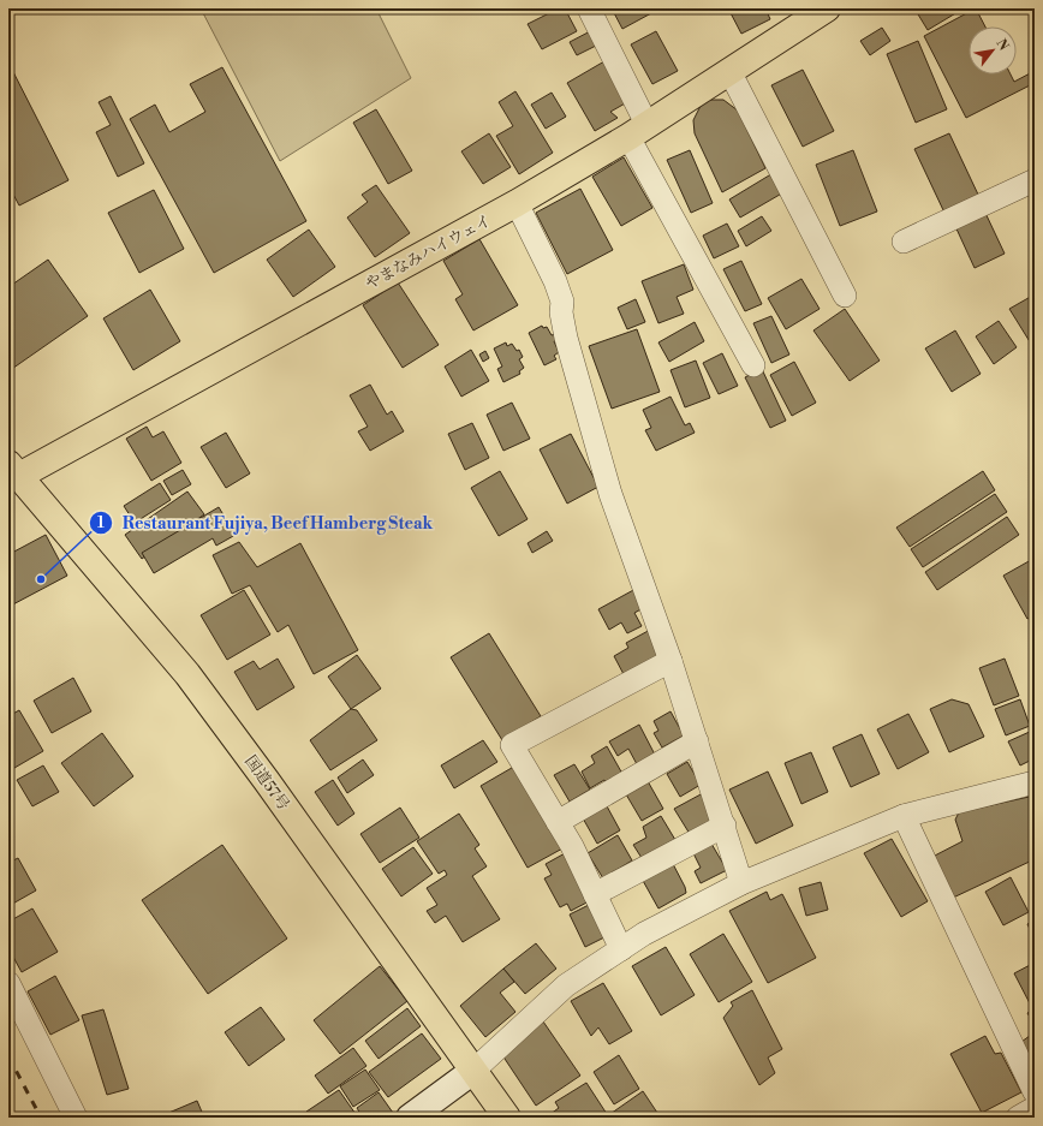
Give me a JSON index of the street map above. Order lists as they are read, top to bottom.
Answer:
{
  "streets": {
    "main road": ["やまなみハイウェイ", "国道57号"]
  },
  "crossings": [
    ["やまなみハイウェイ", "国道57号"]
  ],
  "places": ["Restaurant Fujiya, Beef Hamberg Steak"],
  "north": "top right"
}
